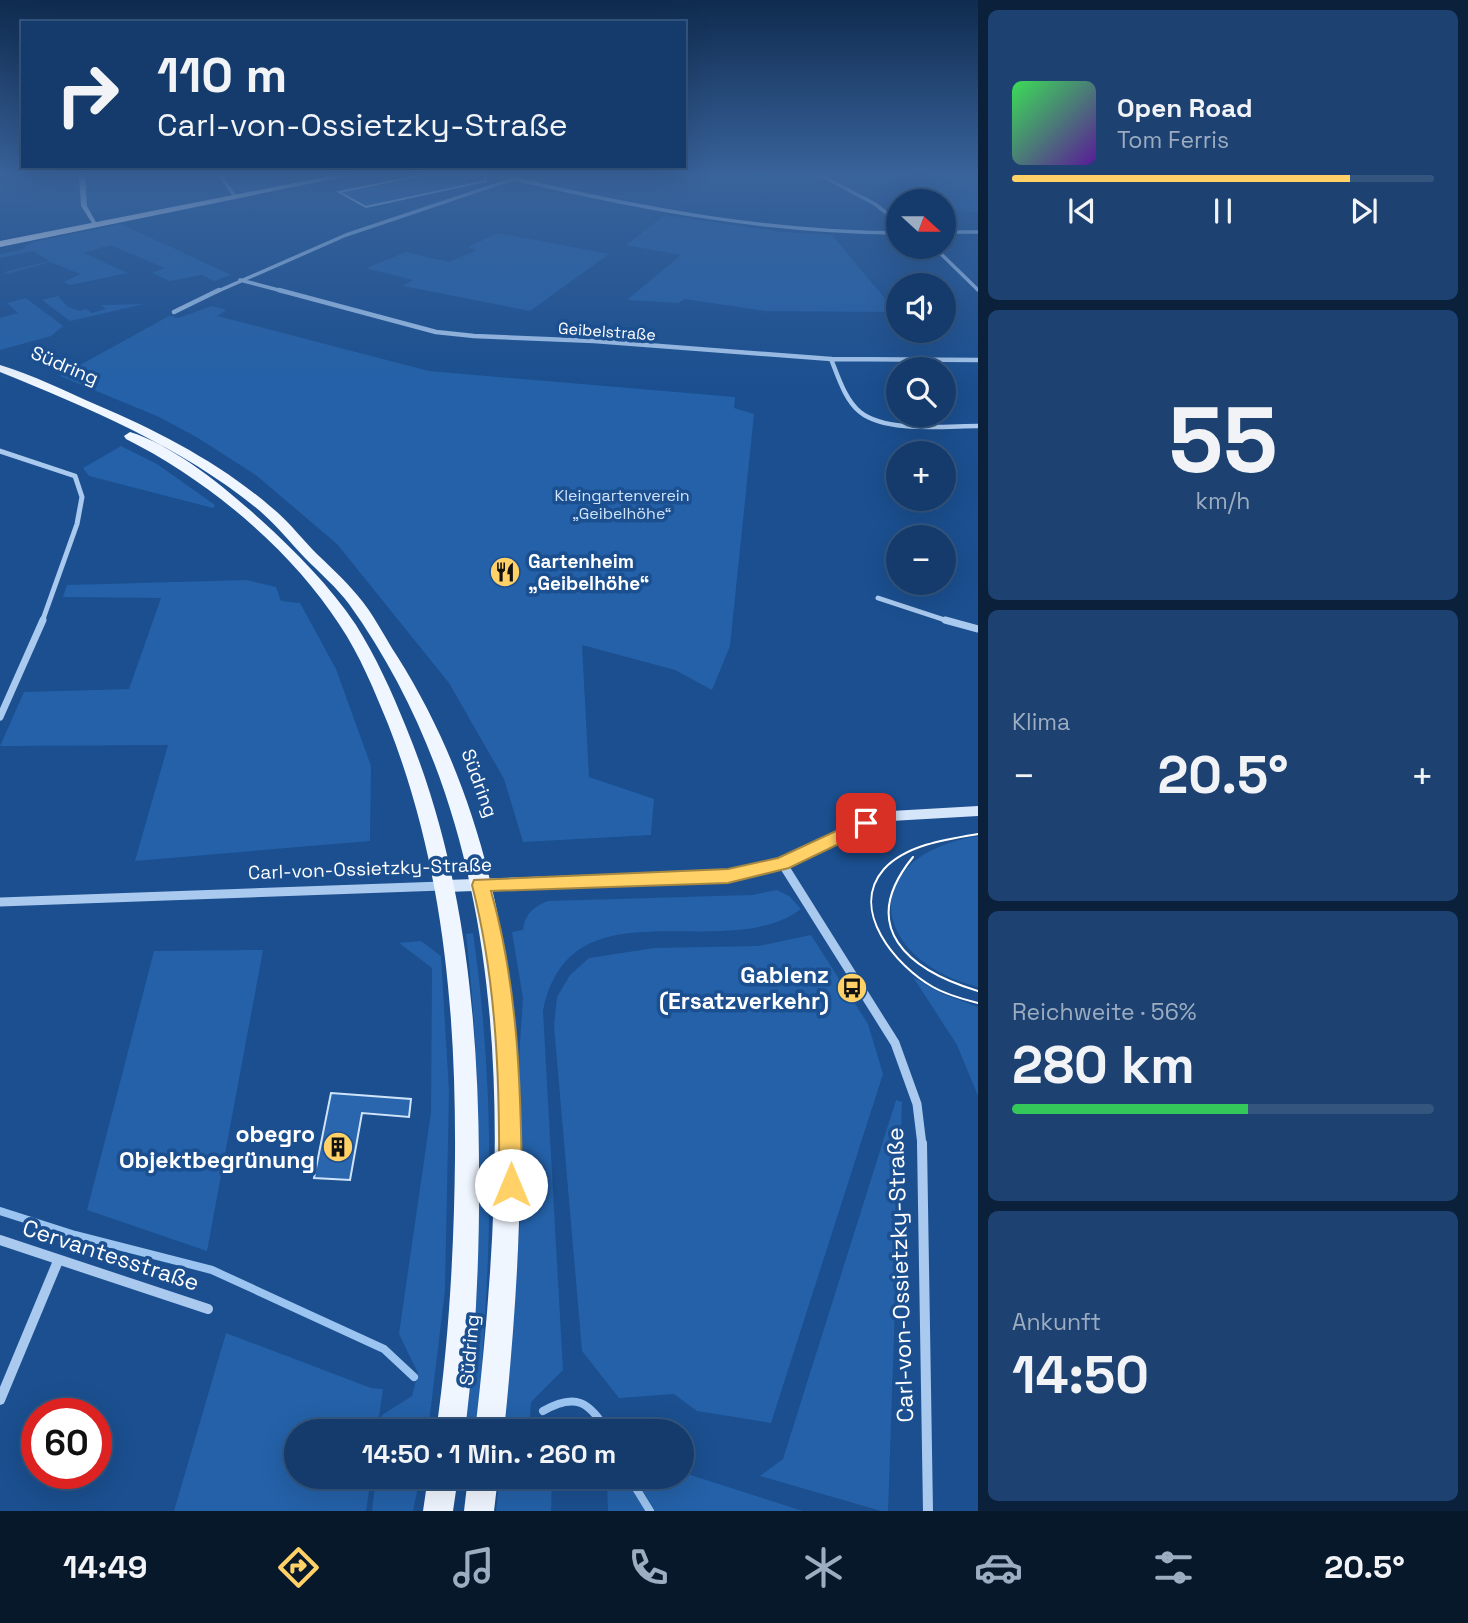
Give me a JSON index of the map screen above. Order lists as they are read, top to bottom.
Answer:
{
  "streets": {
    "main road": ["Südring"],
    "street": ["Geibelstraße", "Carl-von-Ossietzky-Straße", "Cervantesstraße"]
  },
  "crossings": [
    ["Südring", "Carl-von-Ossietzky-Straße"]
  ],
  "parks": ["Kleingartenverein „Geibelhöhe“"],
  "places": {
    "restaurant": ["Gartenheim „Geibelhöhe“"],
    "bus stop": ["Gablenz (Ersatzverkehr)"],
    "building": ["obegro Objektbegrünung"]
  },
  "north": "right",
  "page": {
    "turn": ["110 m", "Carl-von-Ossietzky-Straße"],
    "song": ["Open Road", "Tom Ferris"],
    "map_buttons": ["+", "−"],
    "tile": [
      ["55", "km/h"],
      "Klima",
      ["Reichweite · 56%", "280 km"],
      ["Ankunft", "14:50"]
    ],
    "heat": ["−", "20.5°", "+"],
    "limit": "60",
    "trip": "14:50 · 1 Min. · 260 m",
    "tabs": ["14:49", "20.5°"]
  }
}
